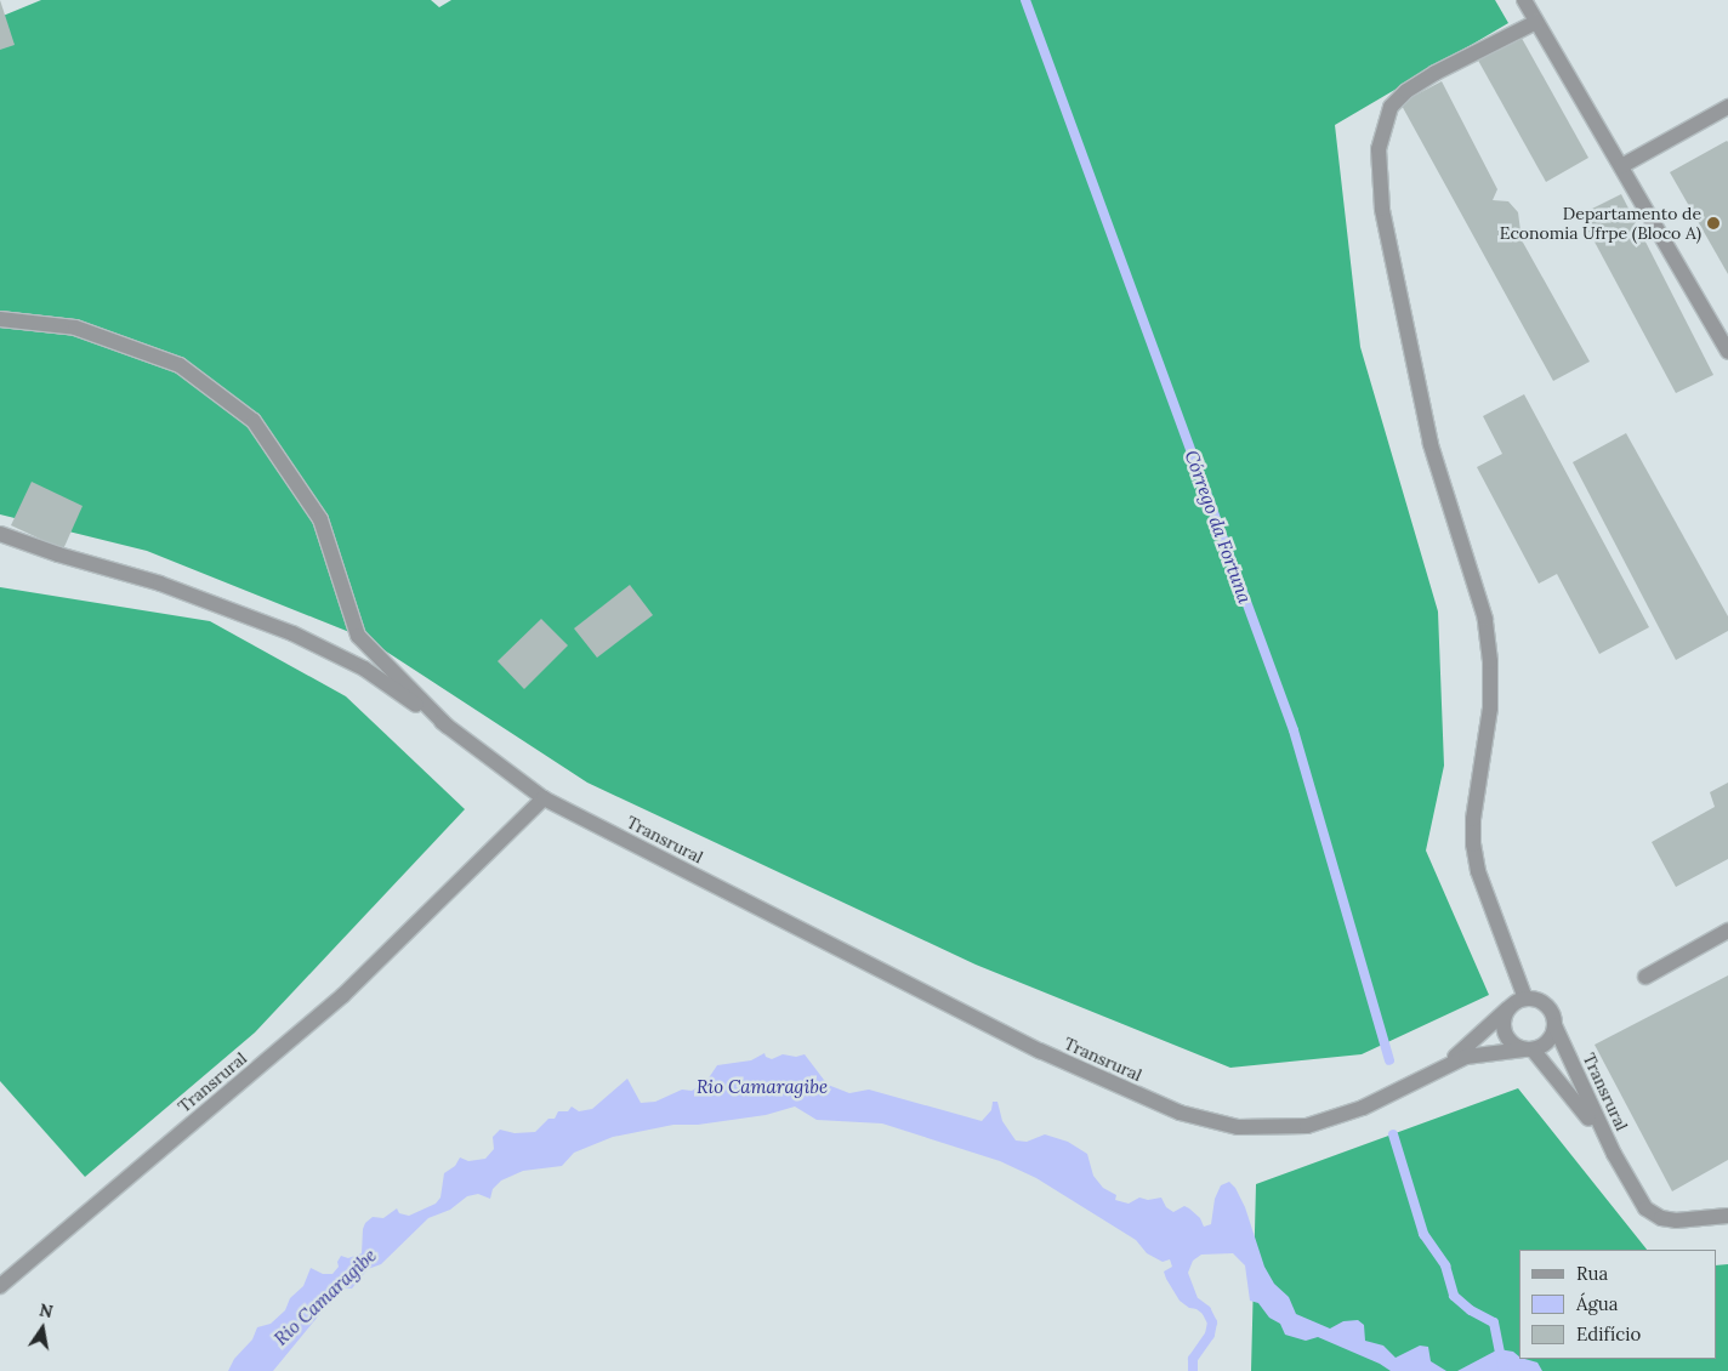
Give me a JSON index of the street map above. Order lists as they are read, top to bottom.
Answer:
{
  "streets": {
    "lane": ["Transrural"]
  },
  "water": ["Córrego da Fortuna", "Rio Camaragibe"],
  "places": ["Departamento de Economia Ufrpe (Bloco A)"],
  "legend": ["Rua", "Água", "Edifício"],
  "north": "top"
}
